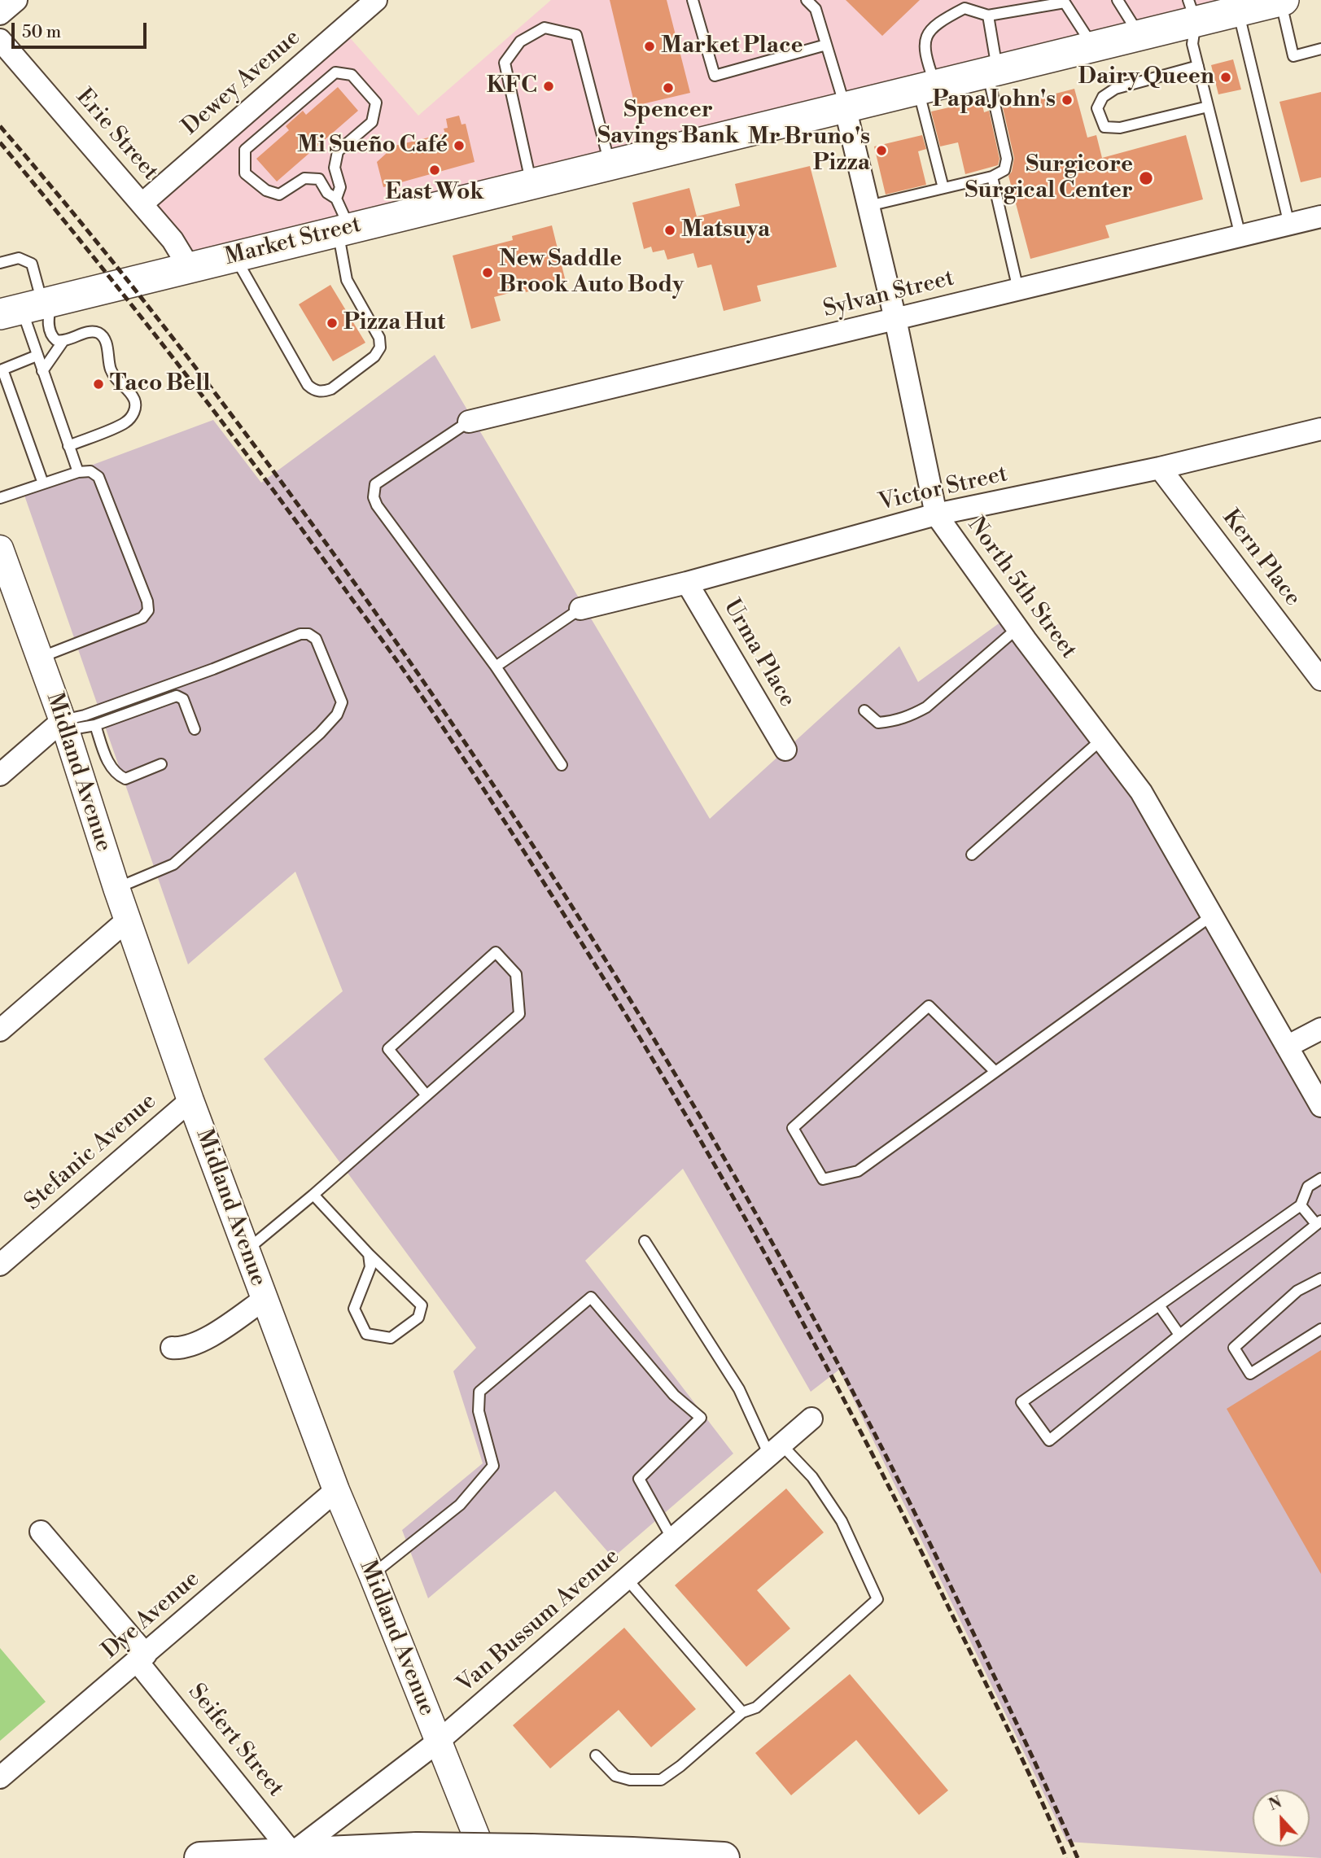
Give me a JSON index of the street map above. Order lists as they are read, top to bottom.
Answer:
{
  "streets": {
    "main road": ["Market Street"],
    "street": [
      "Dewey Avenue",
      "Erie Street",
      "Sylvan Street",
      "Victor Street",
      "Kern Place",
      "North 5th Street",
      "Urma Place",
      "Midland Avenue",
      "Stefanic Avenue",
      "Dye Avenue",
      "Van Bussum Avenue",
      "Seifert Street"
    ]
  },
  "crossings": [
    ["Dewey Avenue", "Erie Street"],
    ["Erie Street", "Market Street"],
    ["Market Street", "North 5th Street"],
    ["Sylvan Street", "North 5th Street"],
    ["Victor Street", "Kern Place"],
    ["Victor Street", "North 5th Street"],
    ["Victor Street", "Urma Place"],
    ["Midland Avenue", "Stefanic Avenue"],
    ["Midland Avenue", "Dye Avenue"],
    ["Midland Avenue", "Van Bussum Avenue"],
    ["Dye Avenue", "Seifert Street"],
    ["Van Bussum Avenue", "Seifert Street"]
  ],
  "places": [
    "Market Place",
    "Dairy Queen",
    "KFC",
    "Spencer Savings Bank",
    "Papa John's",
    "Mi Sueño Café",
    "Mr Bruno's Pizza",
    "East Wok",
    "Surgicore Surgical Center",
    "Matsuya",
    "New Saddle Brook Auto Body",
    "Pizza Hut",
    "Taco Bell"
  ],
  "scale_bar": "50 m",
  "north": "top"
}
